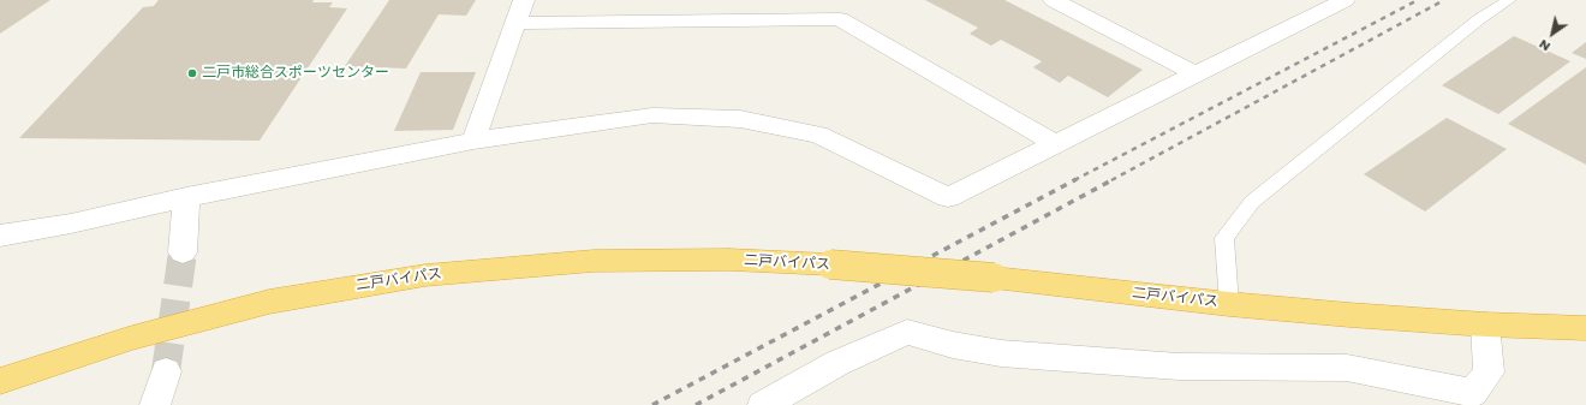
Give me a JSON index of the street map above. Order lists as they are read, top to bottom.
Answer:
{
  "streets": {
    "highway": ["二戸バイパス"]
  },
  "places": ["二戸市総合スポーツセンター"],
  "north": "bottom left"
}
